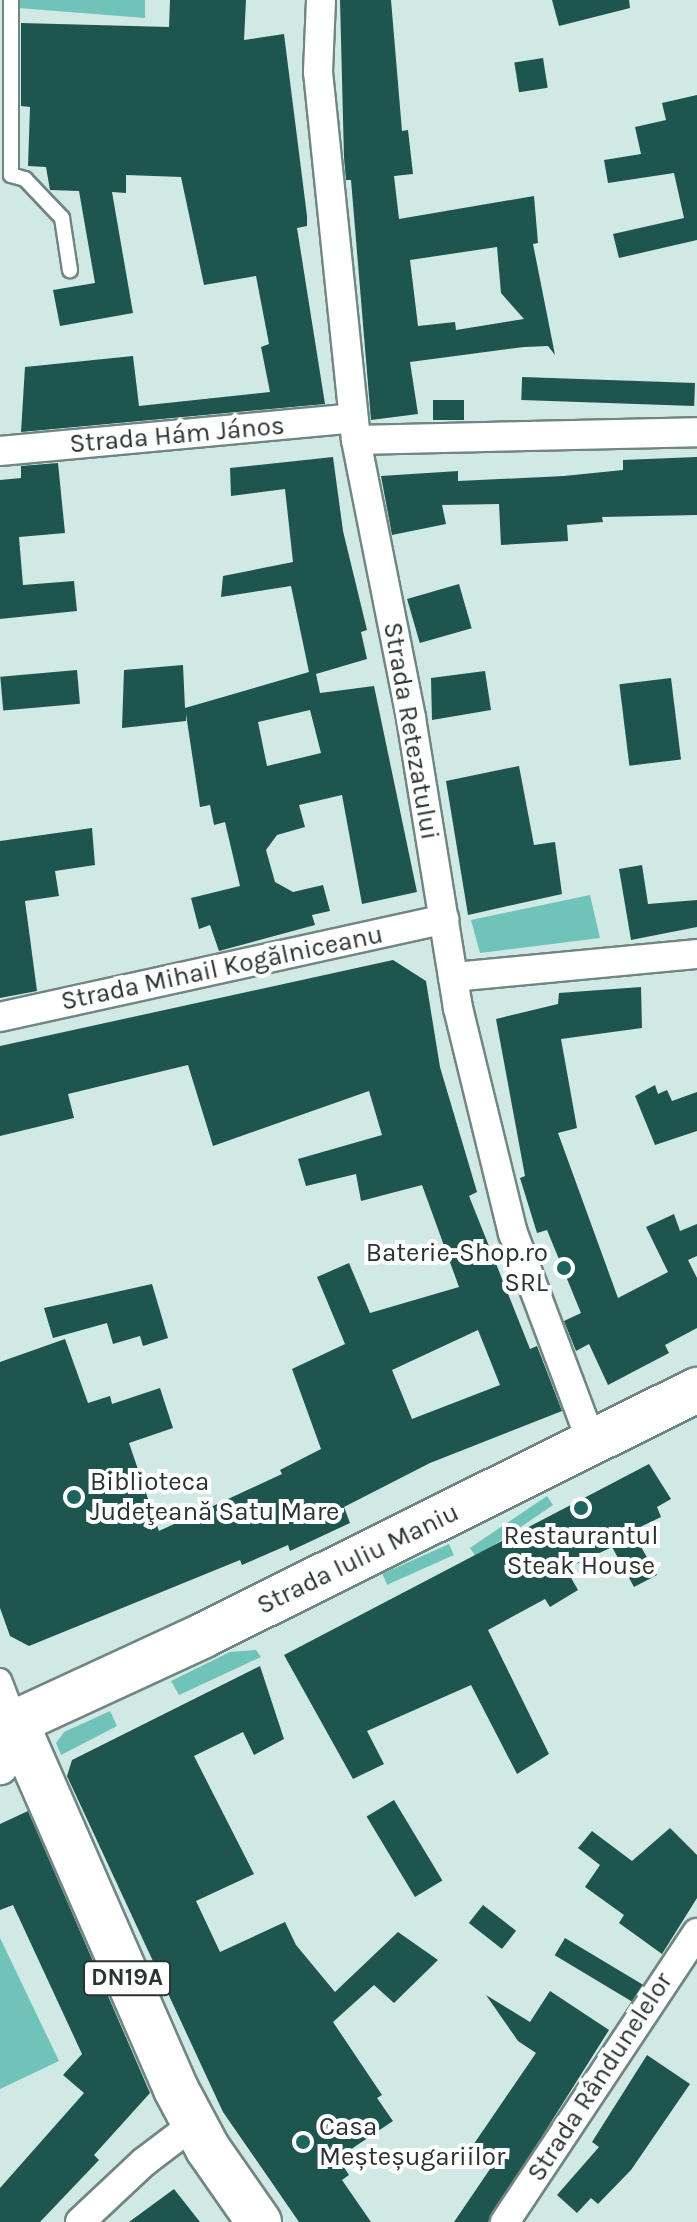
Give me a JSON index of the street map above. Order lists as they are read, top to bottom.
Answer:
{
  "streets": {
    "main road": ["Strada Iuliu Maniu", "DN19A"],
    "street": [
      "Strada Hám János",
      "Strada Retezatului",
      "Strada Mihail Kogălniceanu",
      "Strada Rândunelelor"
    ]
  },
  "crossings": [
    ["Strada Hám János", "Strada Retezatului"],
    ["Strada Retezatului", "Strada Mihail Kogălniceanu"],
    ["Strada Retezatului", "Strada Iuliu Maniu"],
    ["Strada Iuliu Maniu", "DN19A"]
  ],
  "places": [
    "Baterie-Shop.ro SRL",
    "Biblioteca Judeţeană Satu Mare",
    "Restaurantul Steak House",
    "Casa Meșteșugariilor"
  ]
}
